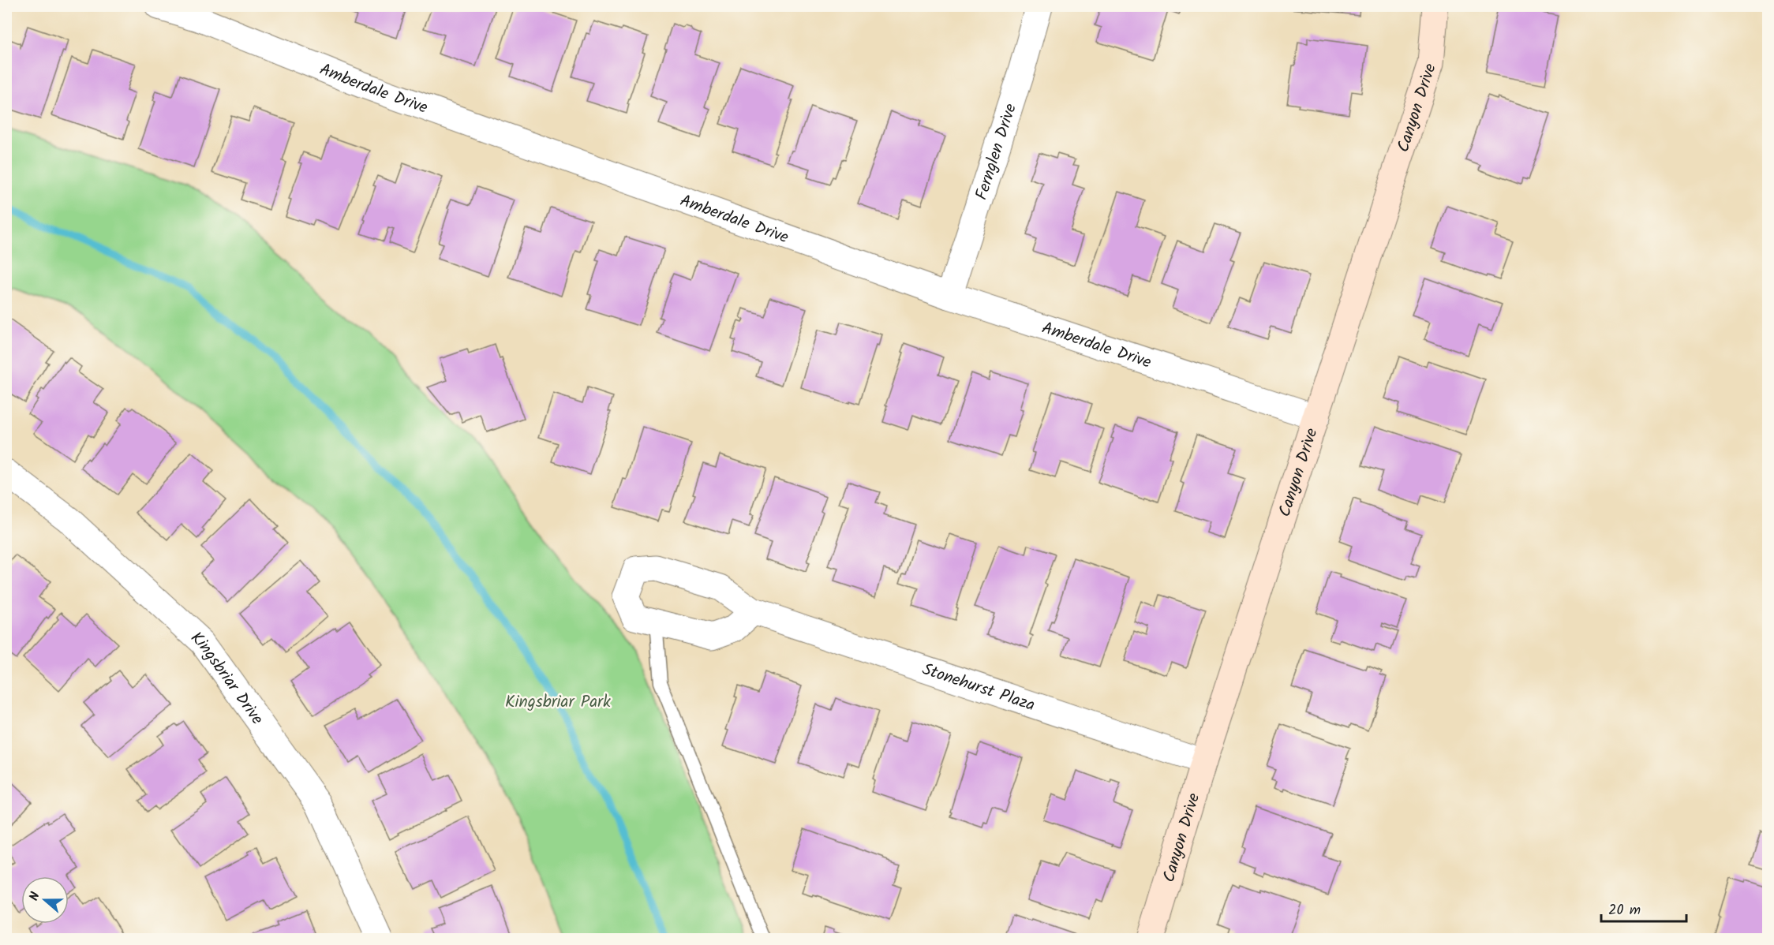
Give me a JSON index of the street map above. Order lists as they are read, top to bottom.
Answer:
{
  "streets": {
    "street": [
      "Amberdale Drive",
      "Canyon Drive",
      "Fernglen Drive",
      "Kingsbriar Drive",
      "Stonehurst Plaza"
    ]
  },
  "crossings": [
    ["Amberdale Drive", "Canyon Drive"],
    ["Amberdale Drive", "Fernglen Drive"],
    ["Canyon Drive", "Stonehurst Plaza"]
  ],
  "parks": ["Kingsbriar Park"],
  "scale_bar": "20 m",
  "north": "left"
}
